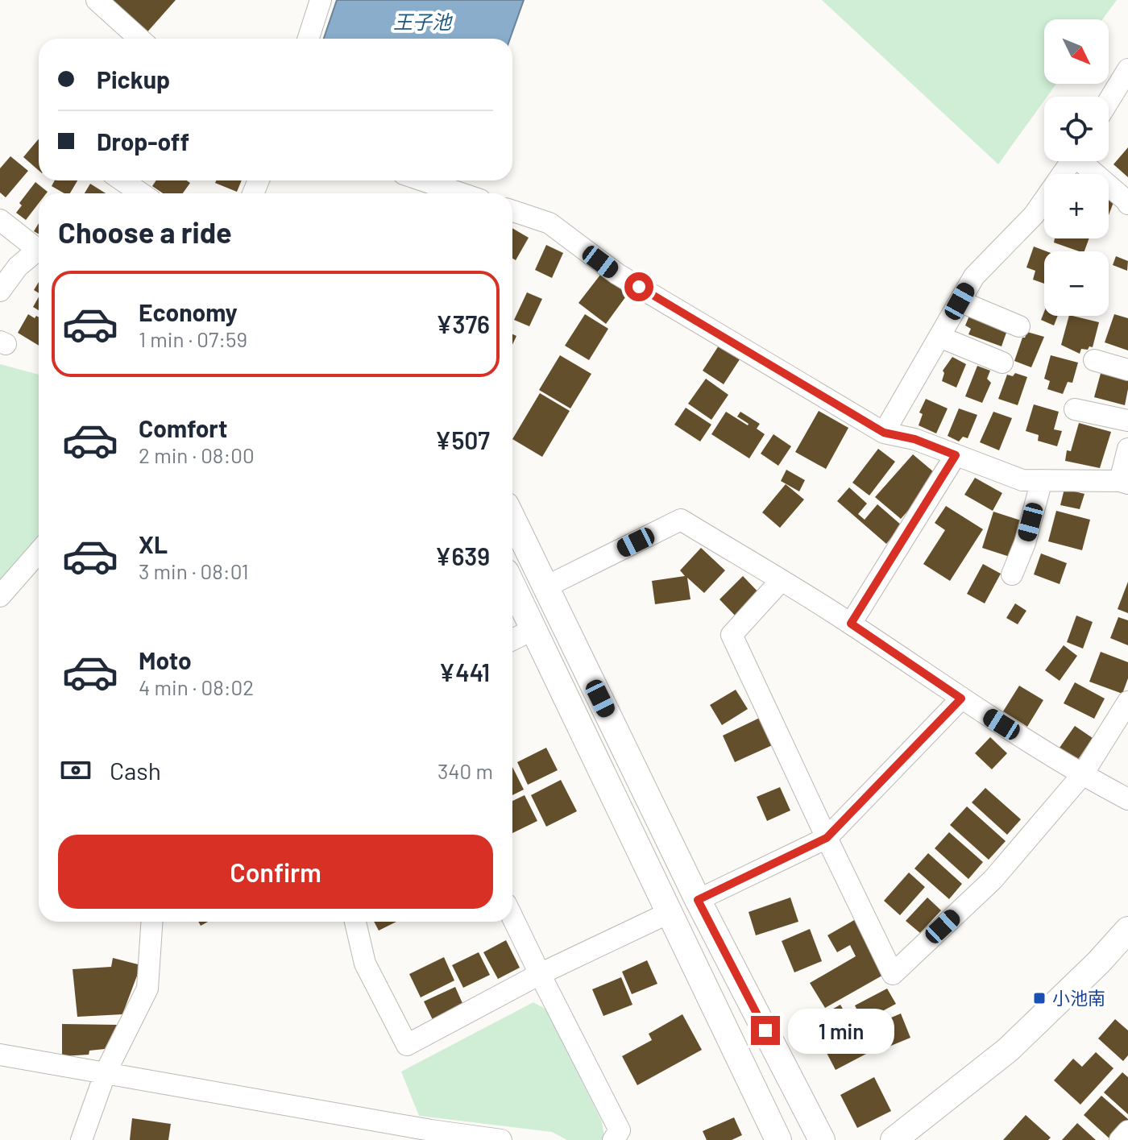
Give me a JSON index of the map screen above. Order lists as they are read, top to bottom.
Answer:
{
  "water": ["王子池"],
  "places": {
    "transit": ["小池南"]
  },
  "north": "bottom right",
  "page": {
    "map_buttons": ["+", "−"],
    "banner": ["Pickup", "Drop-off"],
    "heading": "Choose a ride",
    "list": [
      {
        "name": "Economy",
        "note": "1 min · 07:59",
        "value": "¥376"
      },
      {
        "name": "Comfort",
        "note": "2 min · 08:00",
        "value": "¥507"
      },
      {
        "name": "XL",
        "note": "3 min · 08:01",
        "value": "¥639"
      },
      {
        "name": "Moto",
        "note": "4 min · 08:02",
        "value": "¥441"
      }
    ],
    "pay": ["Cash", "340 m"],
    "buttons": "Confirm",
    "bubble": "1 min"
  }
}
